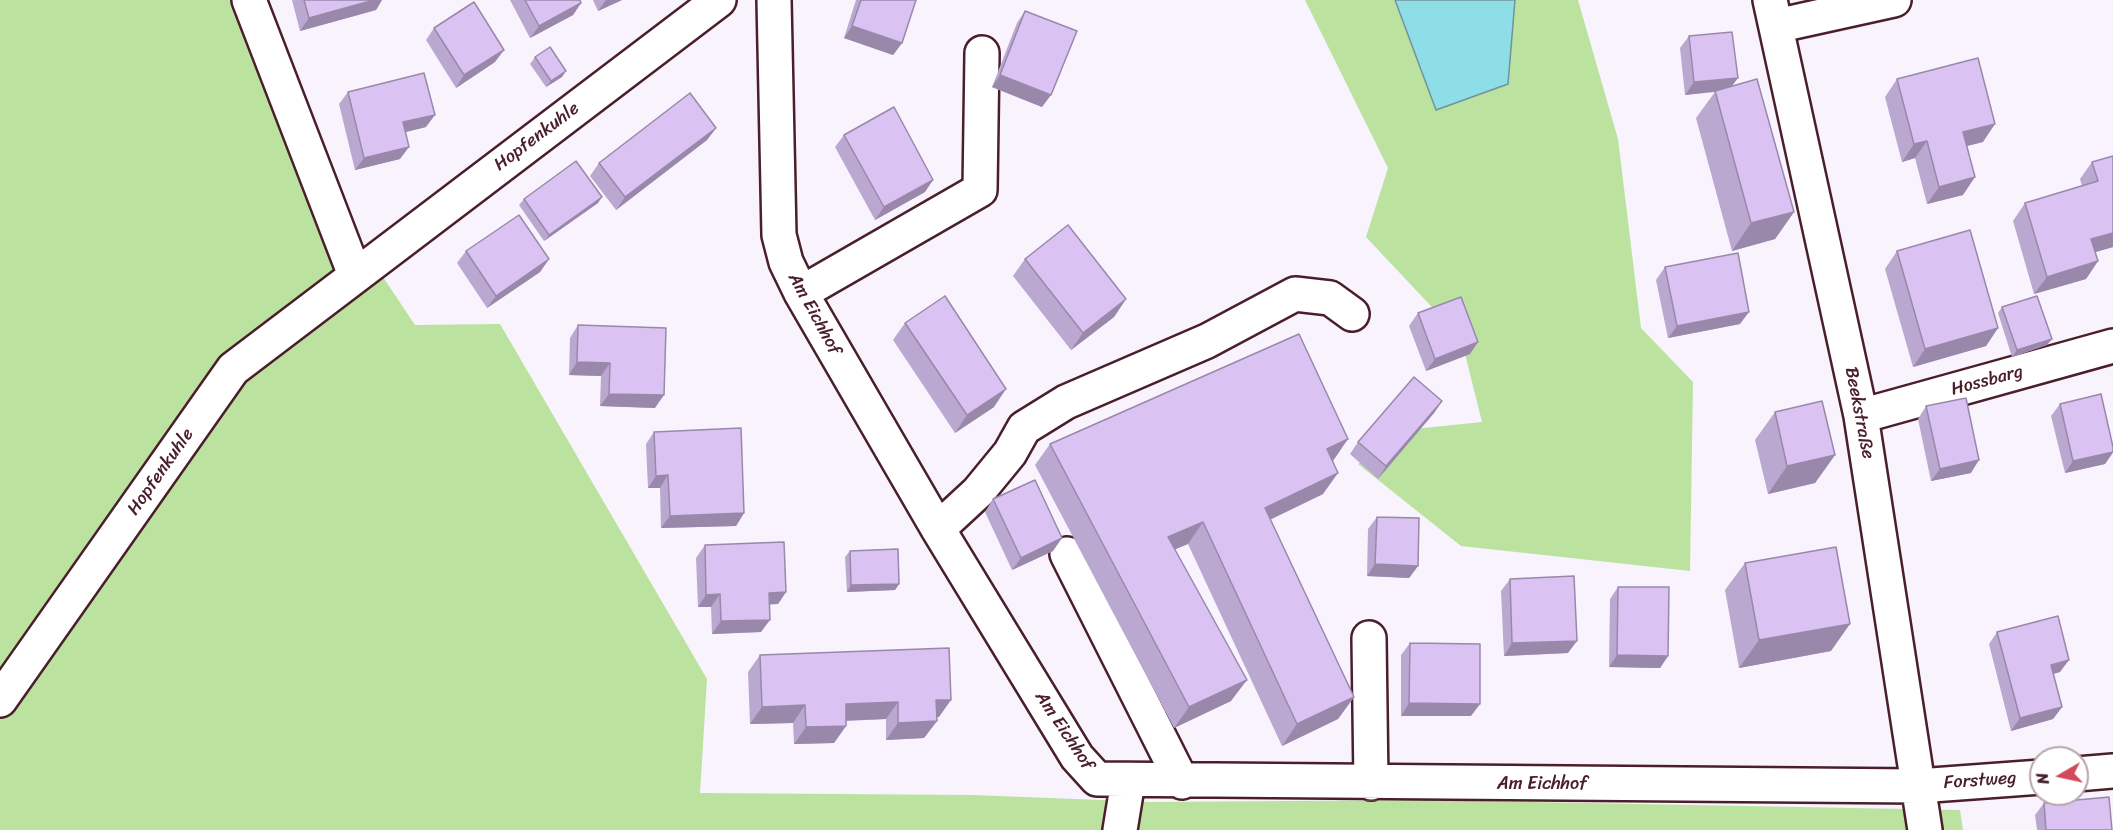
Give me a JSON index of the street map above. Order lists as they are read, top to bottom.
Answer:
{
  "streets": {
    "street": [
      "Hopfenkuhle",
      "Am Eichhof",
      "Hossbarg",
      "Beekstraße",
      "Forstweg"
    ]
  },
  "crossings": [
    ["Am Eichhof", "Beekstraße"],
    ["Am Eichhof", "Forstweg"],
    ["Hossbarg", "Beekstraße"],
    ["Beekstraße", "Forstweg"]
  ],
  "north": "left"
}
